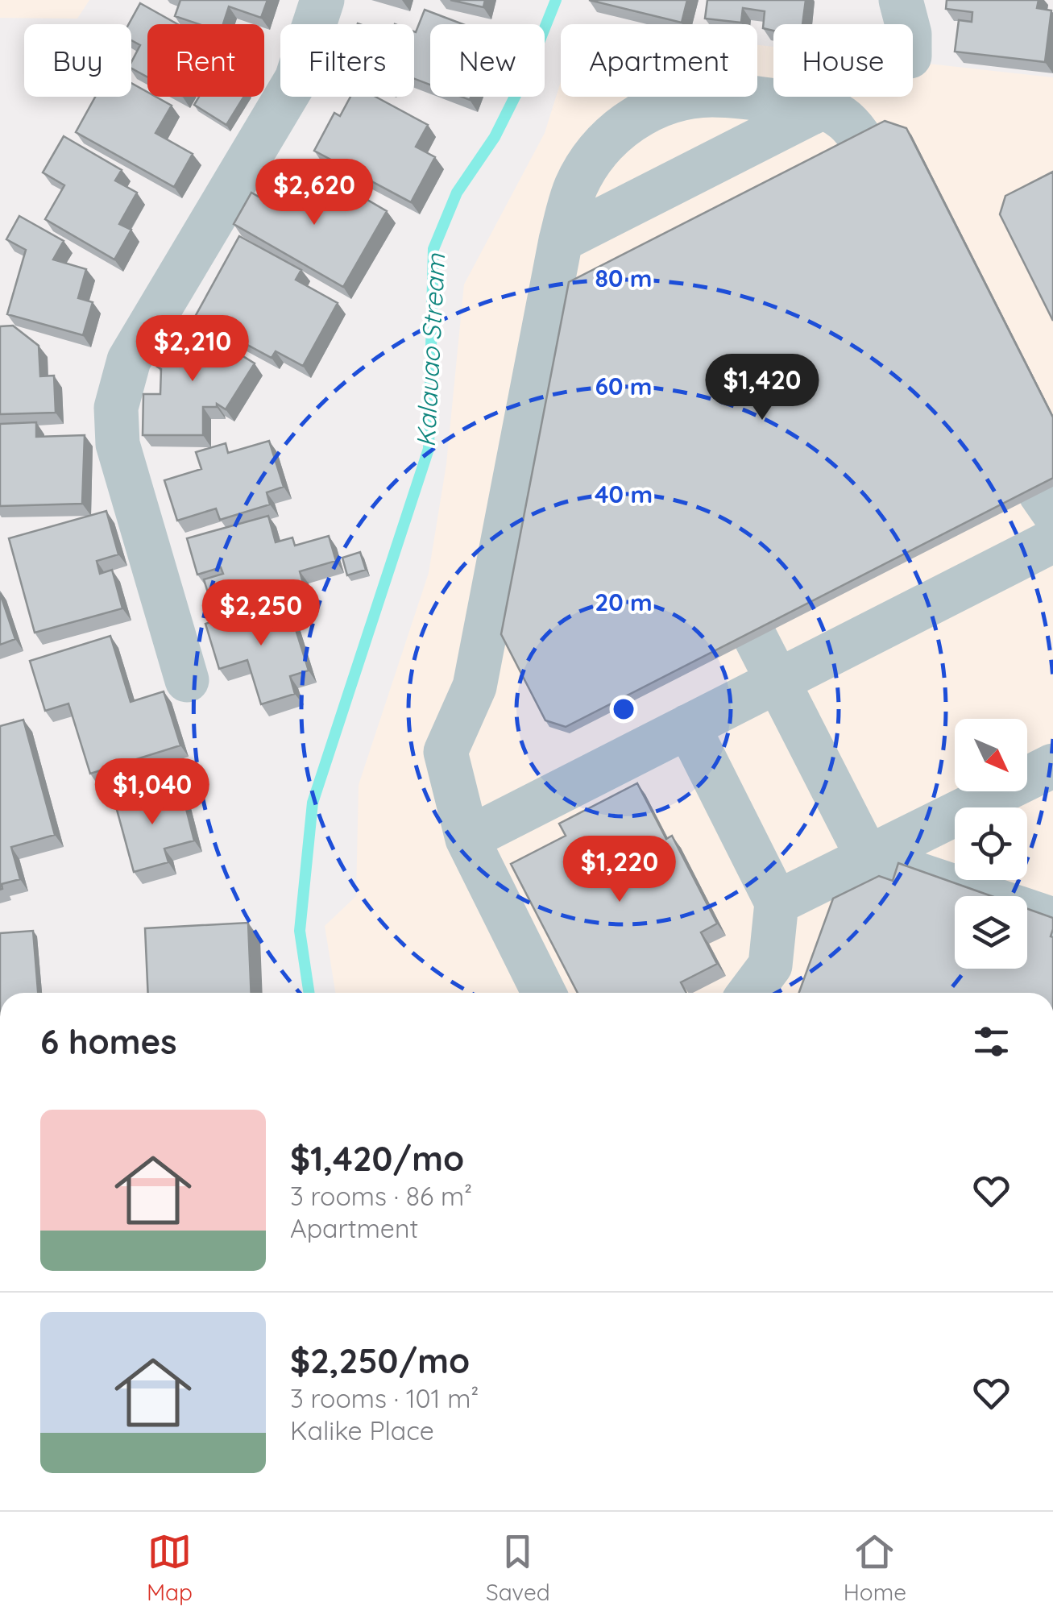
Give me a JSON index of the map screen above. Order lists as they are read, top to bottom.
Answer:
{
  "water": ["Kalauao Stream"],
  "north": "bottom right",
  "page": {
    "chip": [
      "Buy",
      "Rent",
      "Filters",
      "New",
      "Apartment",
      "House"
    ],
    "price": [
      "$2,620",
      "$2,210",
      "$1,420",
      "$2,250",
      "$1,040",
      "$1,220"
    ],
    "heading": "6 homes",
    "list": [
      {
        "name": "$1,420/mo",
        "note": "3 rooms · 86 m² · Apartment"
      },
      {
        "name": "$2,250/mo",
        "note": "3 rooms · 101 m² · Kalike Place"
      }
    ],
    "tabs": ["Map", "Saved", "Home"]
  },
  "rings": [
    "80 m",
    "60 m",
    "40 m",
    "20 m"
  ]
}
